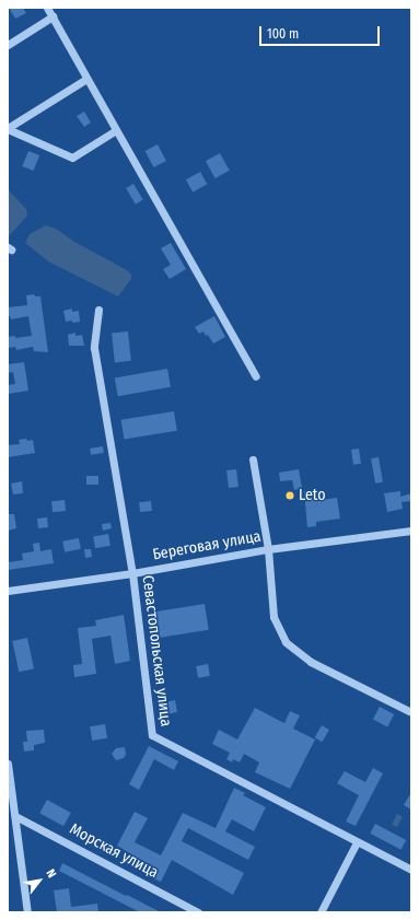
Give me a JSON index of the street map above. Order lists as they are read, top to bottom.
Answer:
{
  "streets": {
    "street": ["Береговая улица", "Севастопольская улица", "Морская улица"]
  },
  "crossings": [
    ["Береговая улица", "Севастопольская улица"]
  ],
  "places": ["Leto"],
  "scale_bar": "100 m",
  "north": "top right"
}
